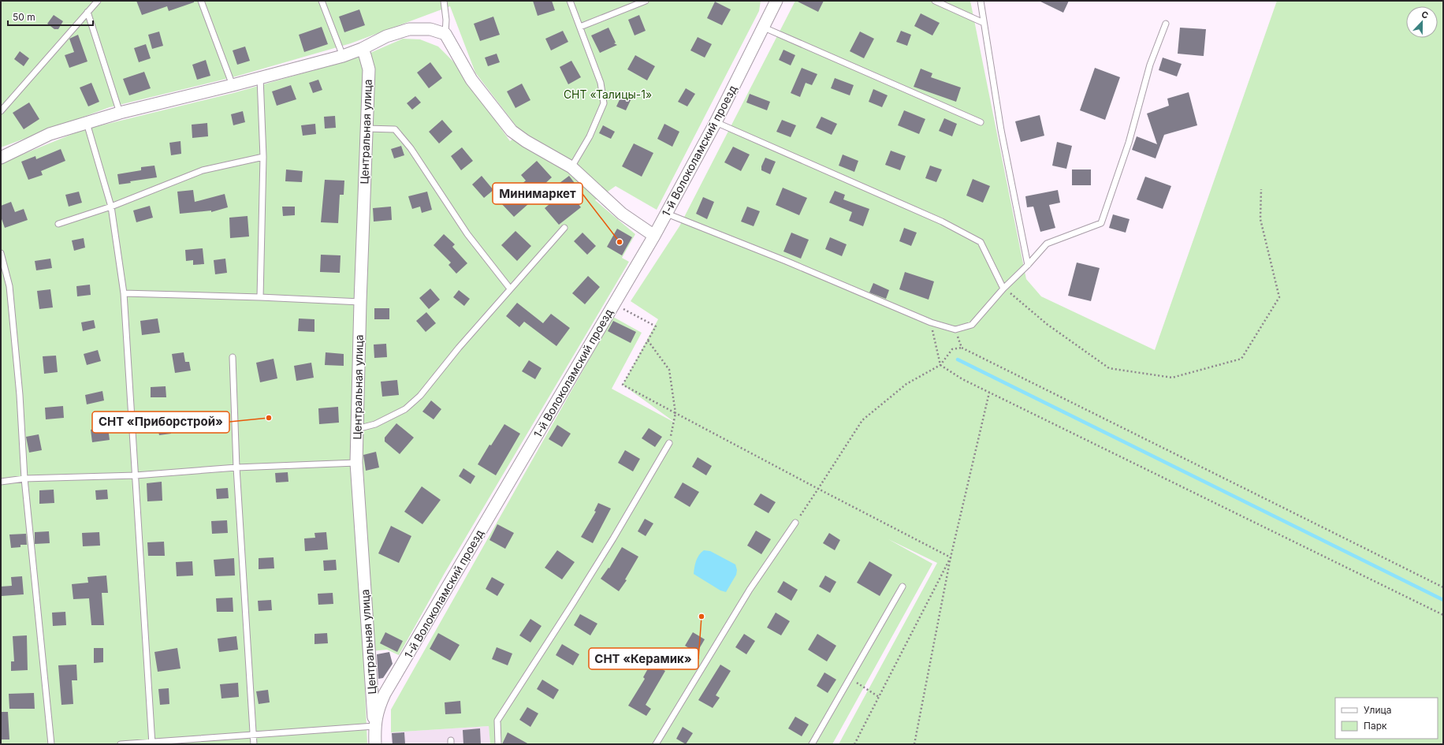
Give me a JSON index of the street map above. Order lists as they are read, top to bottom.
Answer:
{
  "streets": {
    "street": ["Центральная улица", "1-й Волоколамский проезд"]
  },
  "crossings": [
    ["Центральная улица", "1-й Волоколамский проезд"]
  ],
  "parks": ["СНТ «Талицы-1»"],
  "places": ["Минимаркет", "СНТ «Приборстрой»", "СНТ «Керамик»"],
  "legend": ["Улица", "Парк"],
  "scale_bar": "50 m",
  "north": "top"
}
